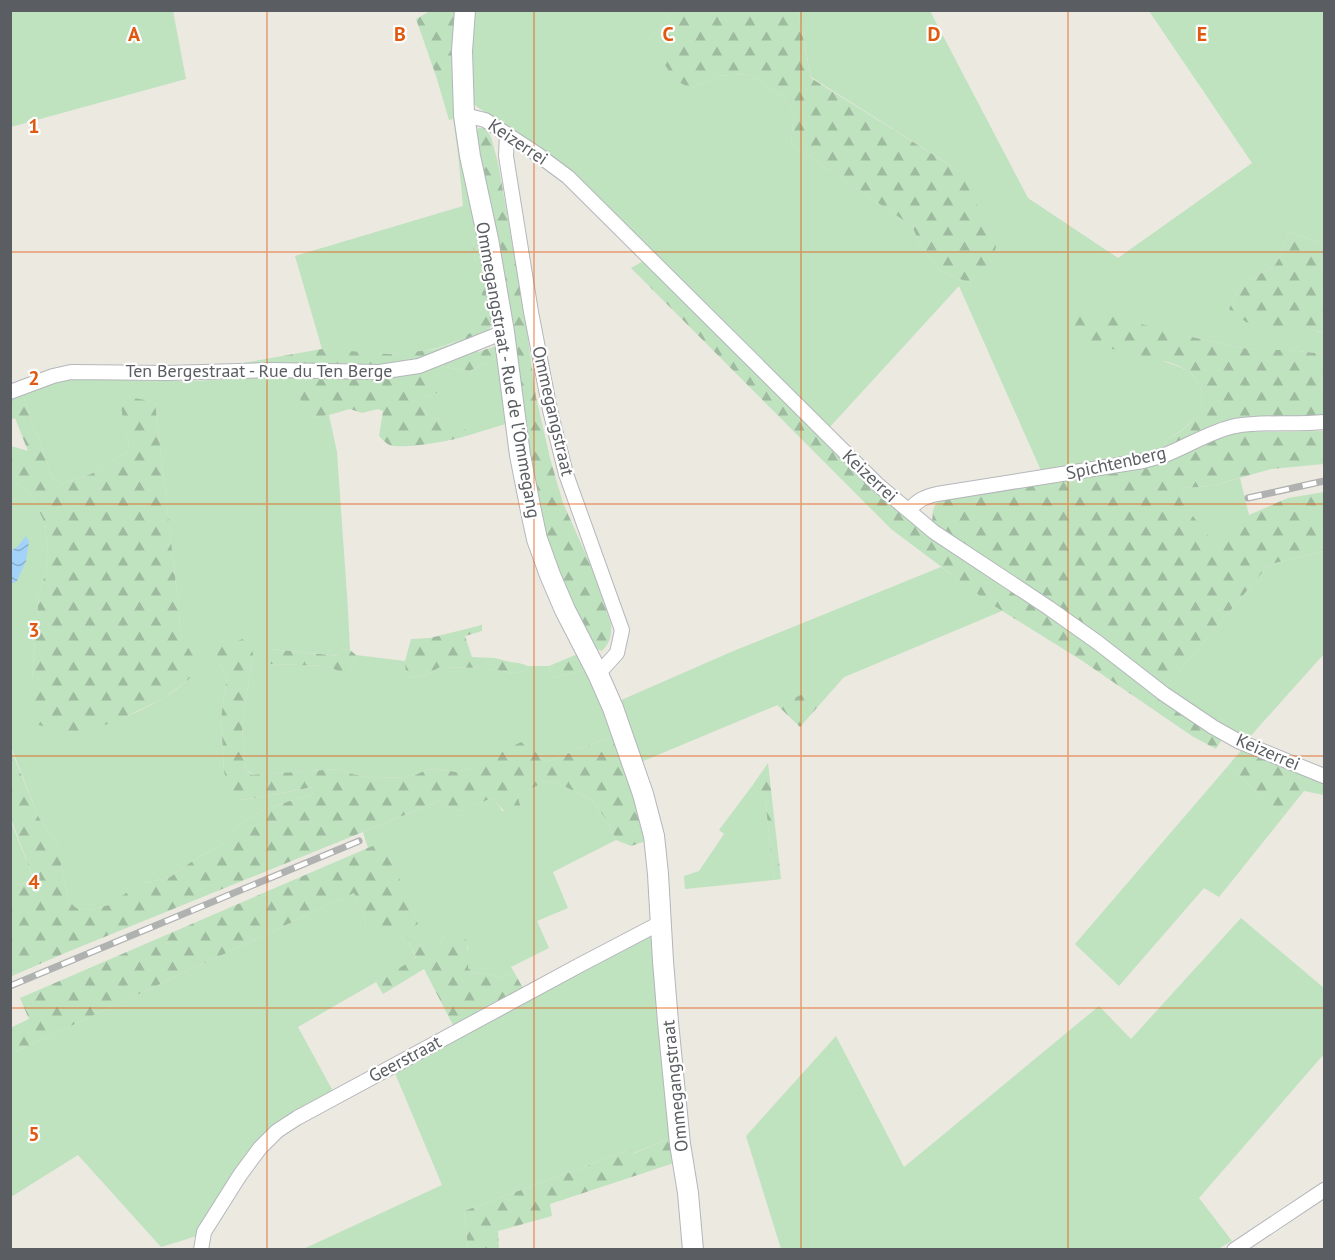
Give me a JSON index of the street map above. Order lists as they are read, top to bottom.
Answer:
{
  "streets": {
    "main road": ["Ommegangstraat - Rue de l'Ommegang", "Ommegangstraat"],
    "street": [
      "Keizerrei",
      "Ten Bergestraat - Rue du Ten Berge",
      "Spichtenberg",
      "Geerstraat"
    ]
  },
  "crossings": [
    ["Keizerrei", "Ommegangstraat - Rue de l'Ommegang"],
    ["Keizerrei", "Ommegangstraat"],
    ["Keizerrei", "Spichtenberg"],
    ["Ommegangstraat - Rue de l'Ommegang", "Ten Bergestraat - Rue du Ten Berge"],
    ["Ommegangstraat - Rue de l'Ommegang", "Ommegangstraat"],
    ["Ommegangstraat - Rue de l'Ommegang", "Geerstraat"],
    ["Ommegangstraat", "Geerstraat"]
  ],
  "grid": {
    "columns": [
      "A",
      "B",
      "C",
      "D",
      "E"
    ],
    "rows": [
      "1",
      "2",
      "3",
      "4",
      "5"
    ]
  }
}
